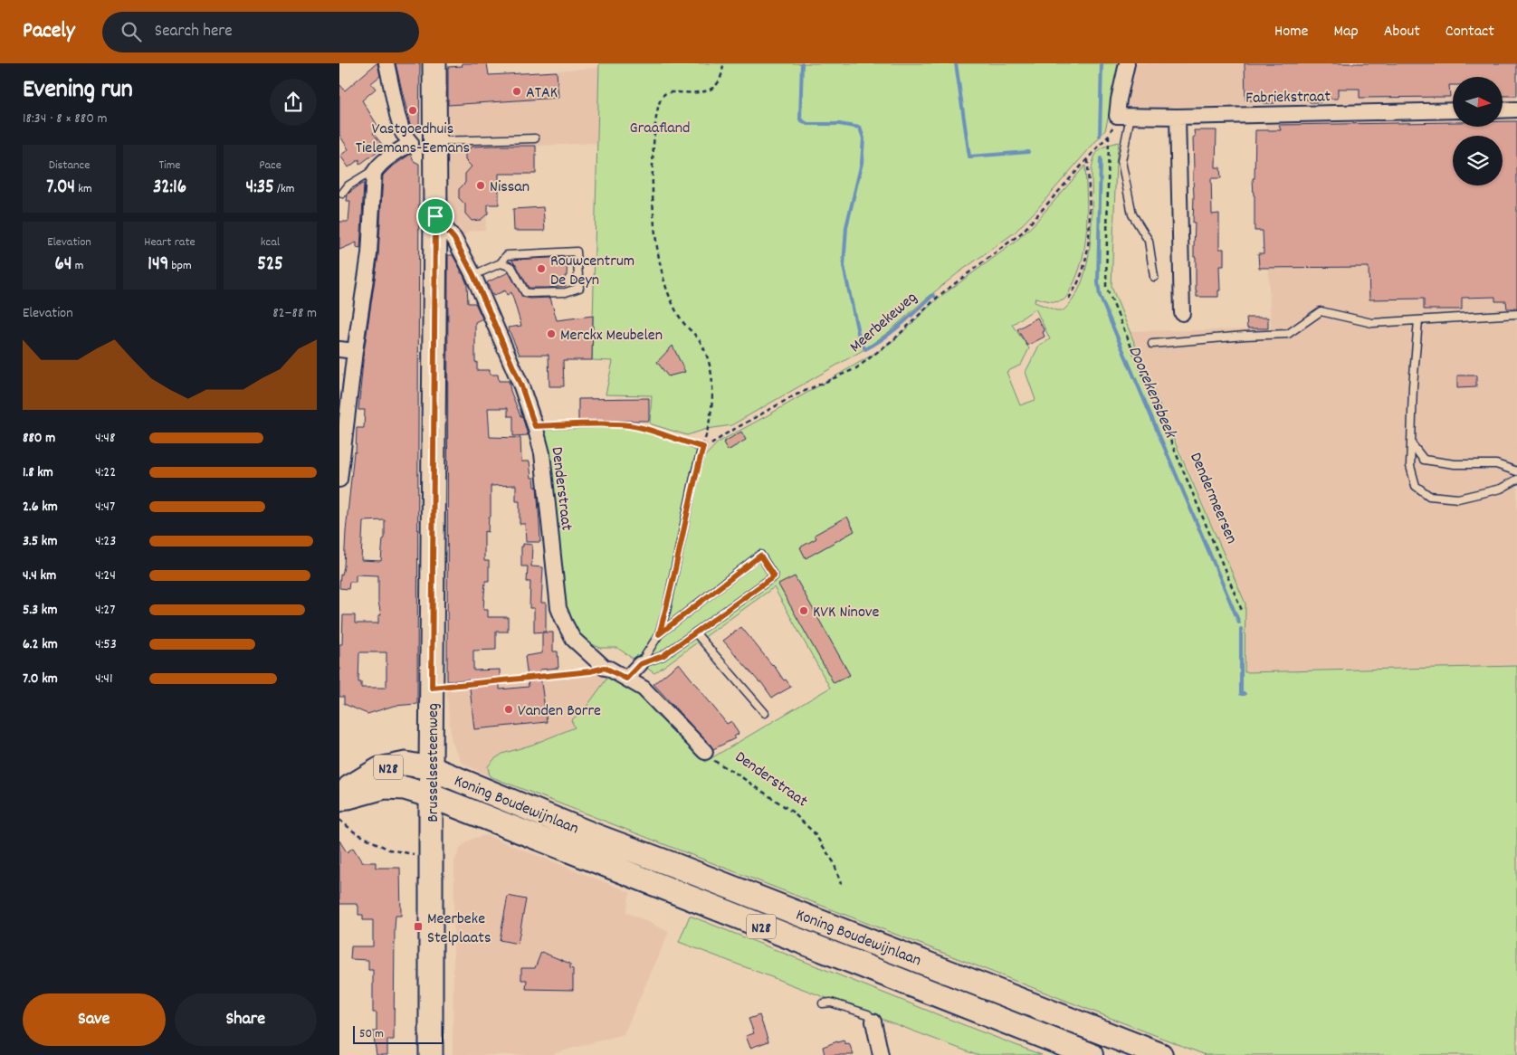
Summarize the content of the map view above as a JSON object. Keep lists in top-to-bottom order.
{
  "streets": {
    "highway": ["N28", "Koning Boudewijnlaan"],
    "main road": ["Brusselsesteenweg"],
    "street": ["Fabriekstraat", "Denderstraat"],
    "path": ["Meerbekeweg", "Dendermeersen"]
  },
  "crossings": [
    ["Fabriekstraat", "Meerbekeweg"],
    ["Meerbekeweg", "Dendermeersen"],
    ["Denderstraat", "Brusselsesteenweg"],
    ["Brusselsesteenweg", "N28"],
    ["Brusselsesteenweg", "Koning Boudewijnlaan"],
    ["N28", "Koning Boudewijnlaan"]
  ],
  "water": ["Doorekensbeek"],
  "parks": ["Graafland"],
  "places": {
    "other": [
      "ATAK",
      "Vastgoedhuis Tielemans-Eemans",
      "Nissan",
      "Rouwcentrum De Deyn",
      "Merckx Meubelen",
      "KVK Ninove",
      "Vanden Borre"
    ],
    "transit": ["Meerbeke Stelplaats"]
  },
  "scale_bar": "50 m",
  "north": "right",
  "page": {
    "header": "Pacely",
    "search": "Search here",
    "nav": [
      "Home",
      "Map",
      "About",
      "Contact"
    ],
    "heading": ["Evening run", "18:34 · 8 × 880 m"],
    "stats": [
      ["Distance", "7.04 km"],
      ["Time", "32:16"],
      ["Pace", "4:35 /km"],
      ["Elevation", "64 m"],
      ["Heart rate", "149 bpm"],
      ["kcal", "525"]
    ],
    "chart": ["Elevation", "82–88 m"],
    "list": [
      {
        "name": "880 m",
        "note": "4:48"
      },
      {
        "name": "1.8 km",
        "note": "4:22"
      },
      {
        "name": "2.6 km",
        "note": "4:47"
      },
      {
        "name": "3.5 km",
        "note": "4:23"
      },
      {
        "name": "4.4 km",
        "note": "4:24"
      },
      {
        "name": "5.3 km",
        "note": "4:27"
      },
      {
        "name": "6.2 km",
        "note": "4:53"
      },
      {
        "name": "7.0 km",
        "note": "4:41"
      }
    ],
    "buttons": ["Save", "Share"],
    "scale": "50 m"
  }
}
